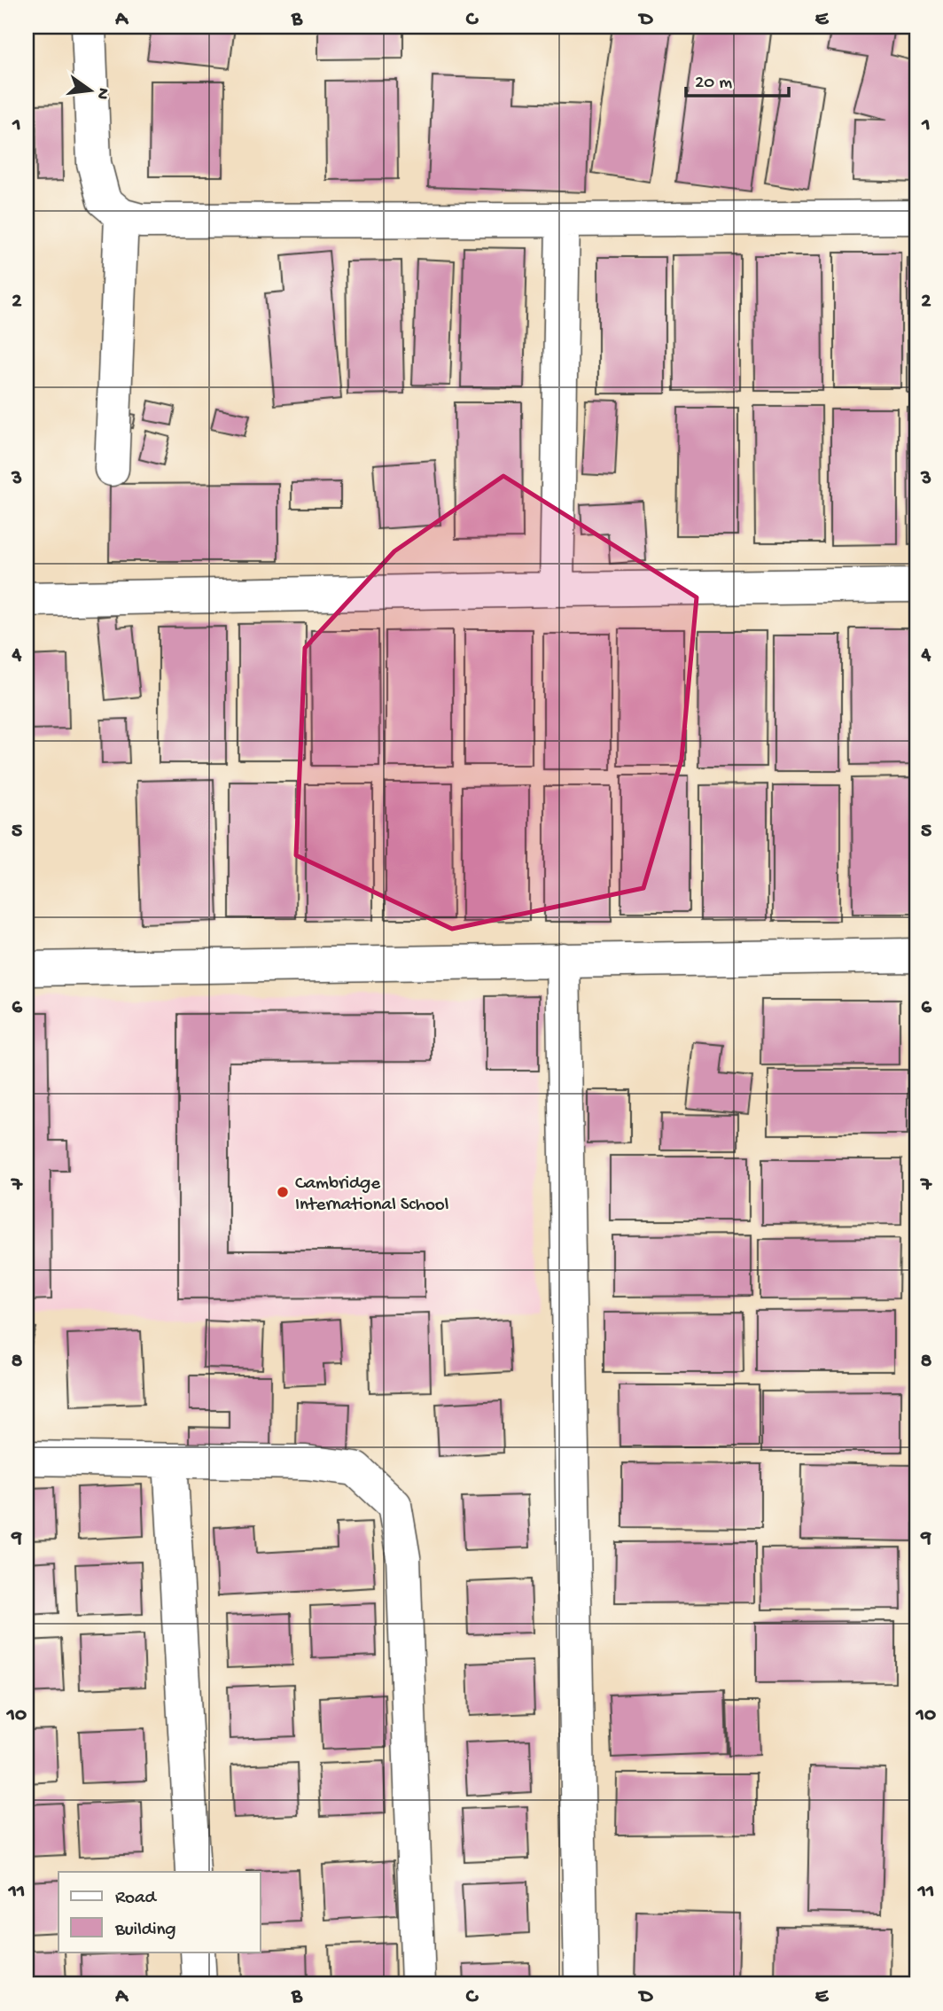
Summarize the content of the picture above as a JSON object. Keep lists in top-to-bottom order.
{
  "places": ["Cambridge International School"],
  "legend": ["Road", "Building"],
  "scale_bar": "20 m",
  "north": "right",
  "grid": {
    "columns": [
      "A",
      "B",
      "C",
      "D",
      "E"
    ],
    "rows": [
      "1",
      "2",
      "3",
      "4",
      "5",
      "6",
      "7",
      "8",
      "9",
      "10",
      "11"
    ]
  }
}
